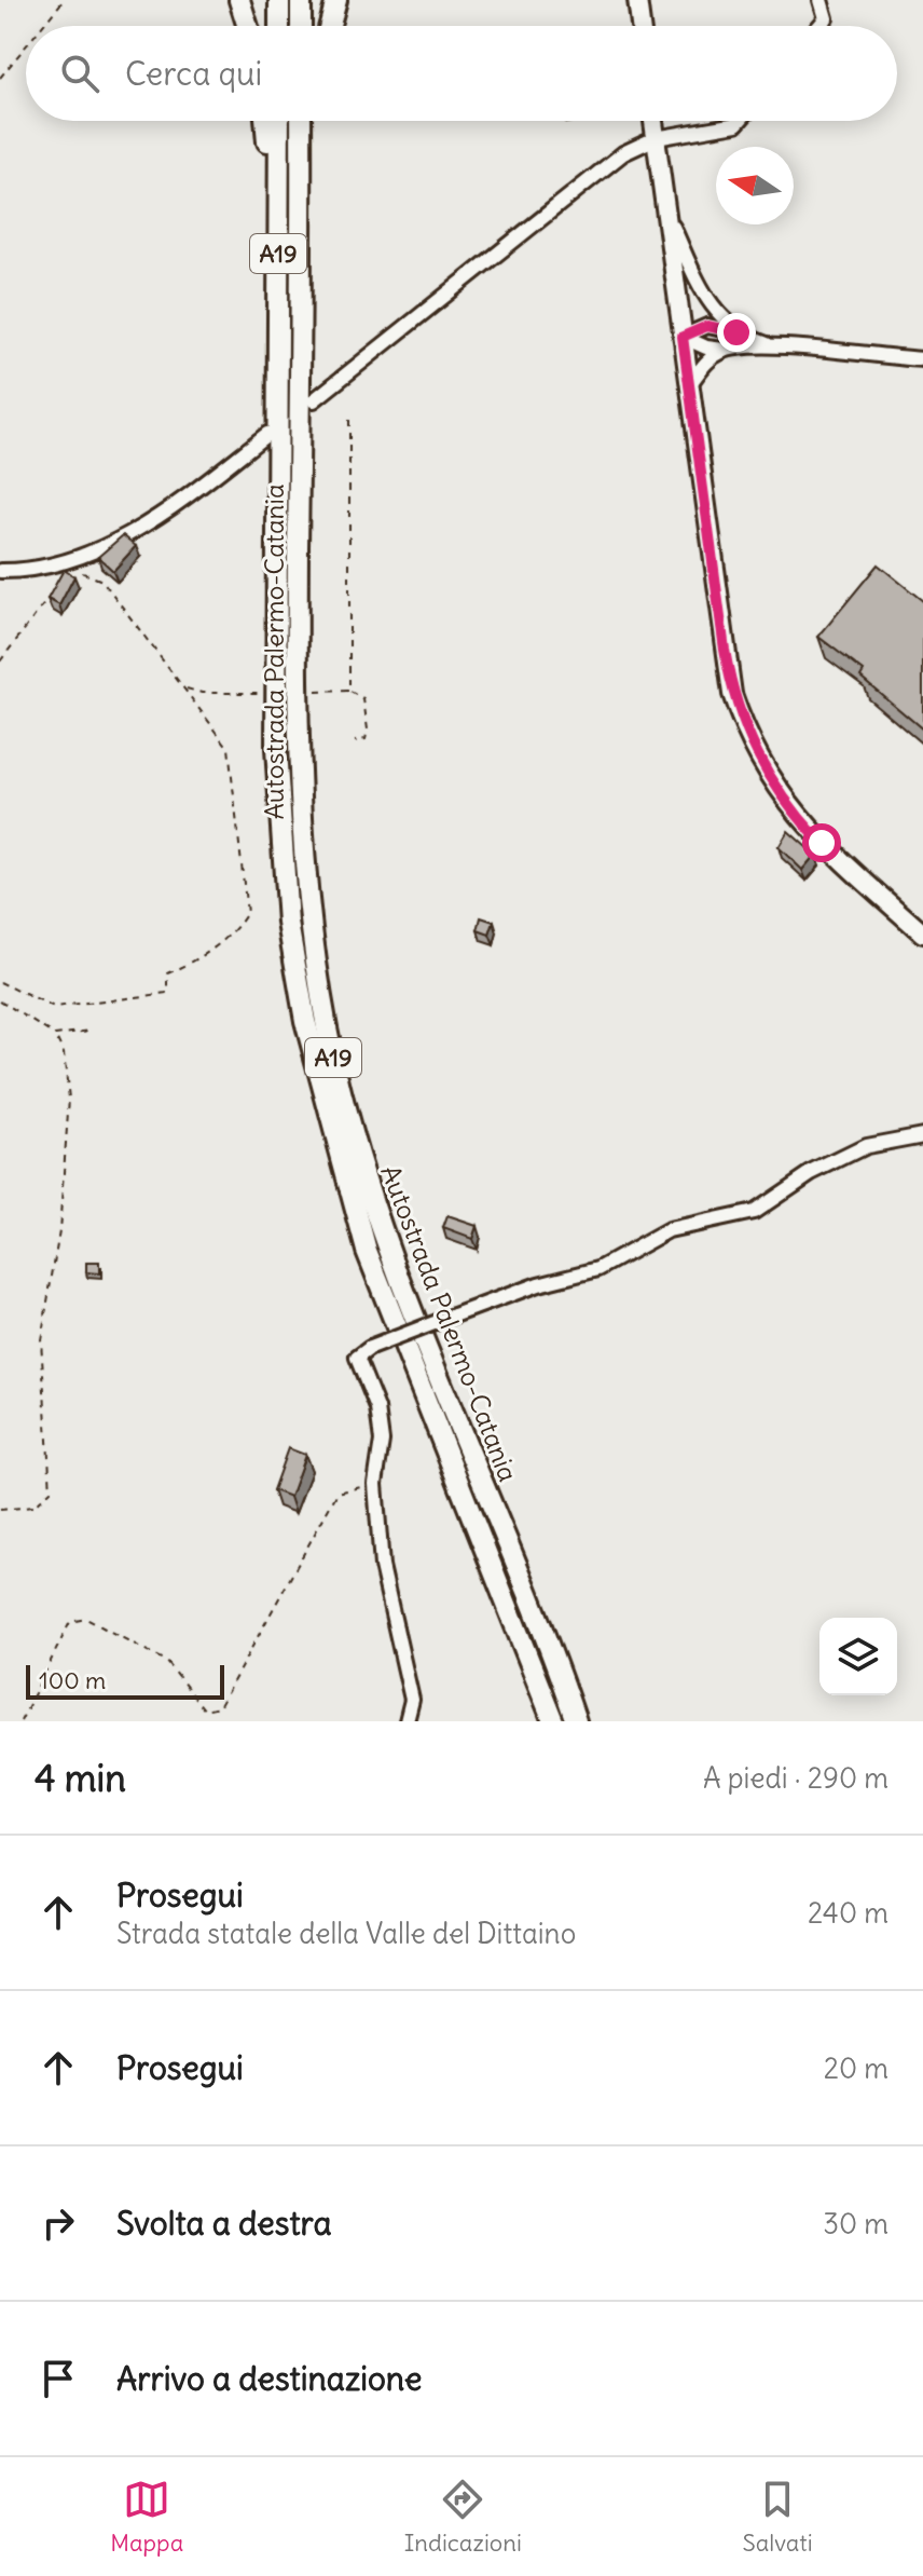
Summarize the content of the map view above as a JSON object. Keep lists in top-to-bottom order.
{
  "streets": {
    "highway": ["A19", "Autostrada Palermo-Catania"]
  },
  "scale_bar": "100 m",
  "north": "left",
  "page": {
    "search": "Cerca qui",
    "scale": "100 m",
    "heading": ["4 min", "A piedi · 290 m"],
    "list": [
      ["Prosegui", "Strada statale della Valle del Dittaino", "240 m"],
      ["Prosegui", "20 m"],
      ["Svolta a destra", "30 m"],
      "Arrivo a destinazione"
    ],
    "nav": ["Mappa", "Indicazioni", "Salvati"]
  }
}
